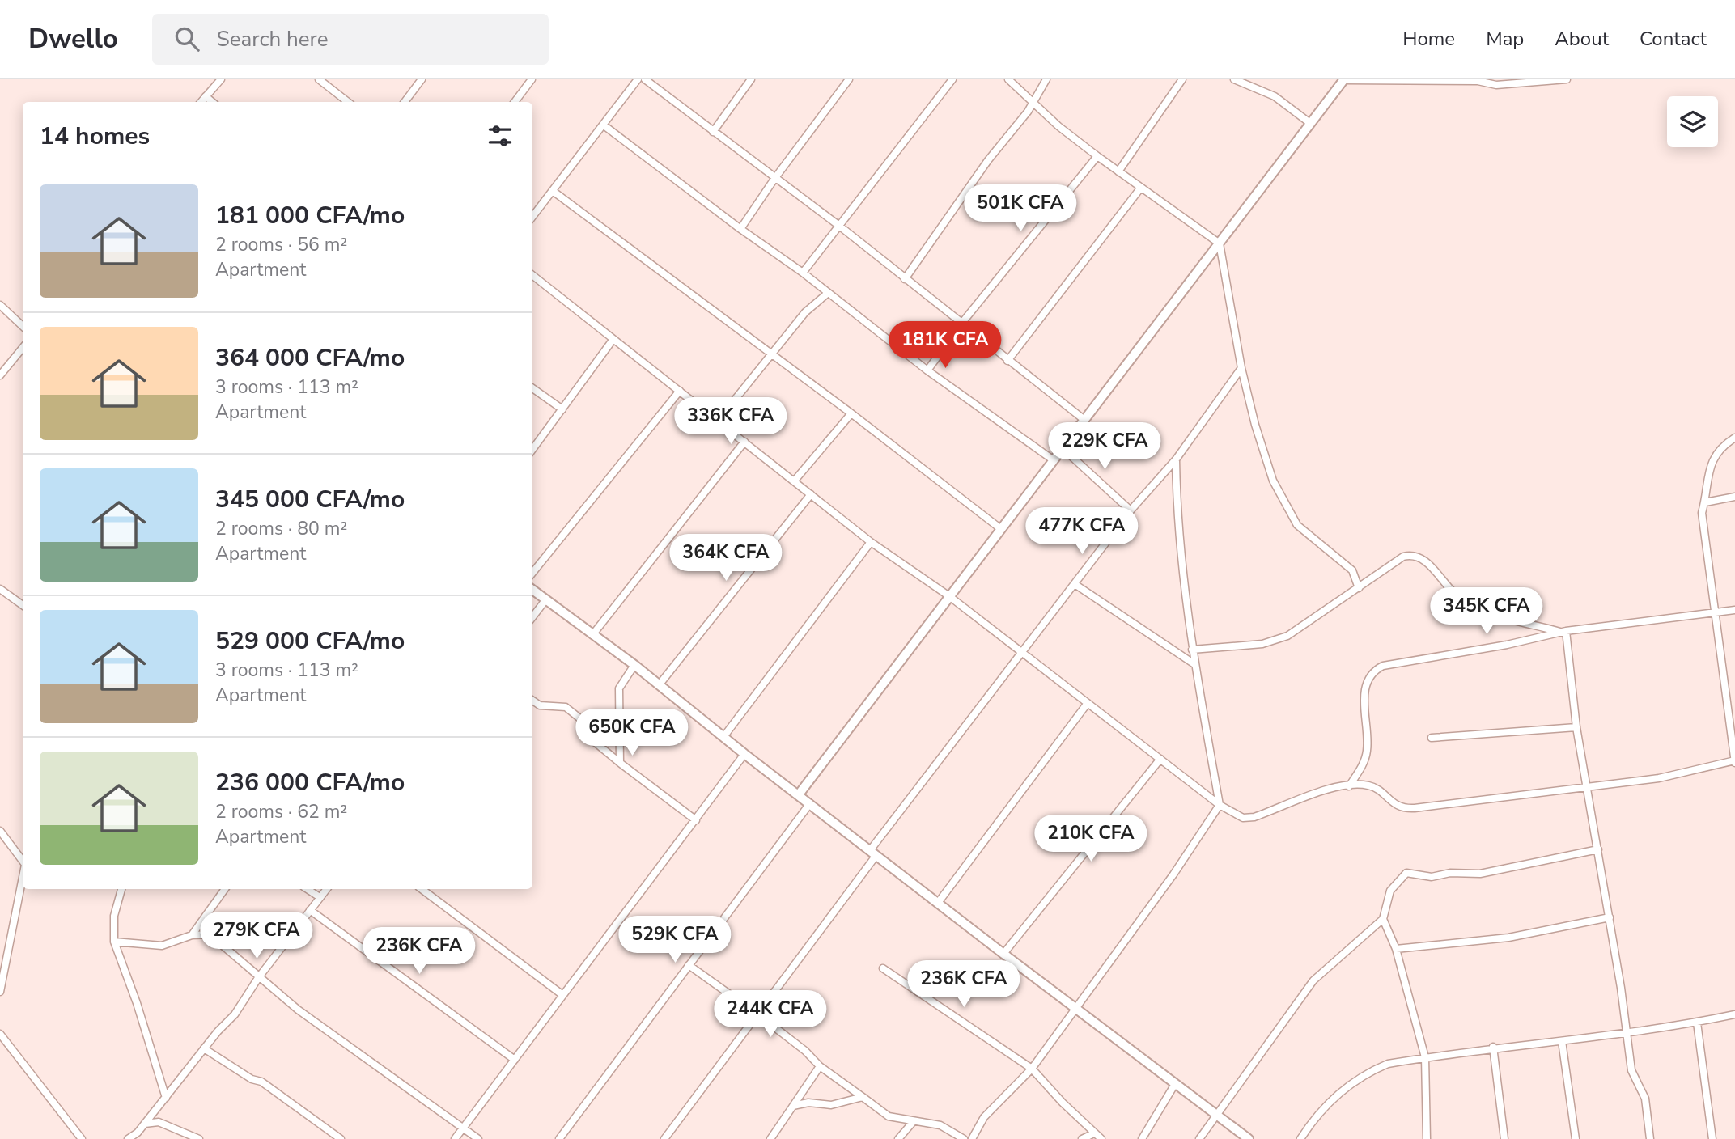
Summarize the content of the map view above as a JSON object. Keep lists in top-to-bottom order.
{
  "page": {
    "header": "Dwello",
    "search": "Search here",
    "nav": [
      "Home",
      "Map",
      "About",
      "Contact"
    ],
    "heading": "14 homes",
    "list": [
      {
        "name": "181 000 CFA/mo",
        "note": "2 rooms · 56 m² · Apartment"
      },
      {
        "name": "364 000 CFA/mo",
        "note": "3 rooms · 113 m² · Apartment"
      },
      {
        "name": "345 000 CFA/mo",
        "note": "2 rooms · 80 m² · Apartment"
      },
      {
        "name": "529 000 CFA/mo",
        "note": "3 rooms · 113 m² · Apartment"
      },
      {
        "name": "236 000 CFA/mo",
        "note": "2 rooms · 62 m² · Apartment"
      }
    ],
    "price": [
      "501K CFA",
      "181K CFA",
      "336K CFA",
      "229K CFA",
      "477K CFA",
      "364K CFA",
      "345K CFA",
      "650K CFA",
      "210K CFA",
      "279K CFA",
      "529K CFA",
      "236K CFA",
      "236K CFA",
      "244K CFA"
    ]
  }
}
